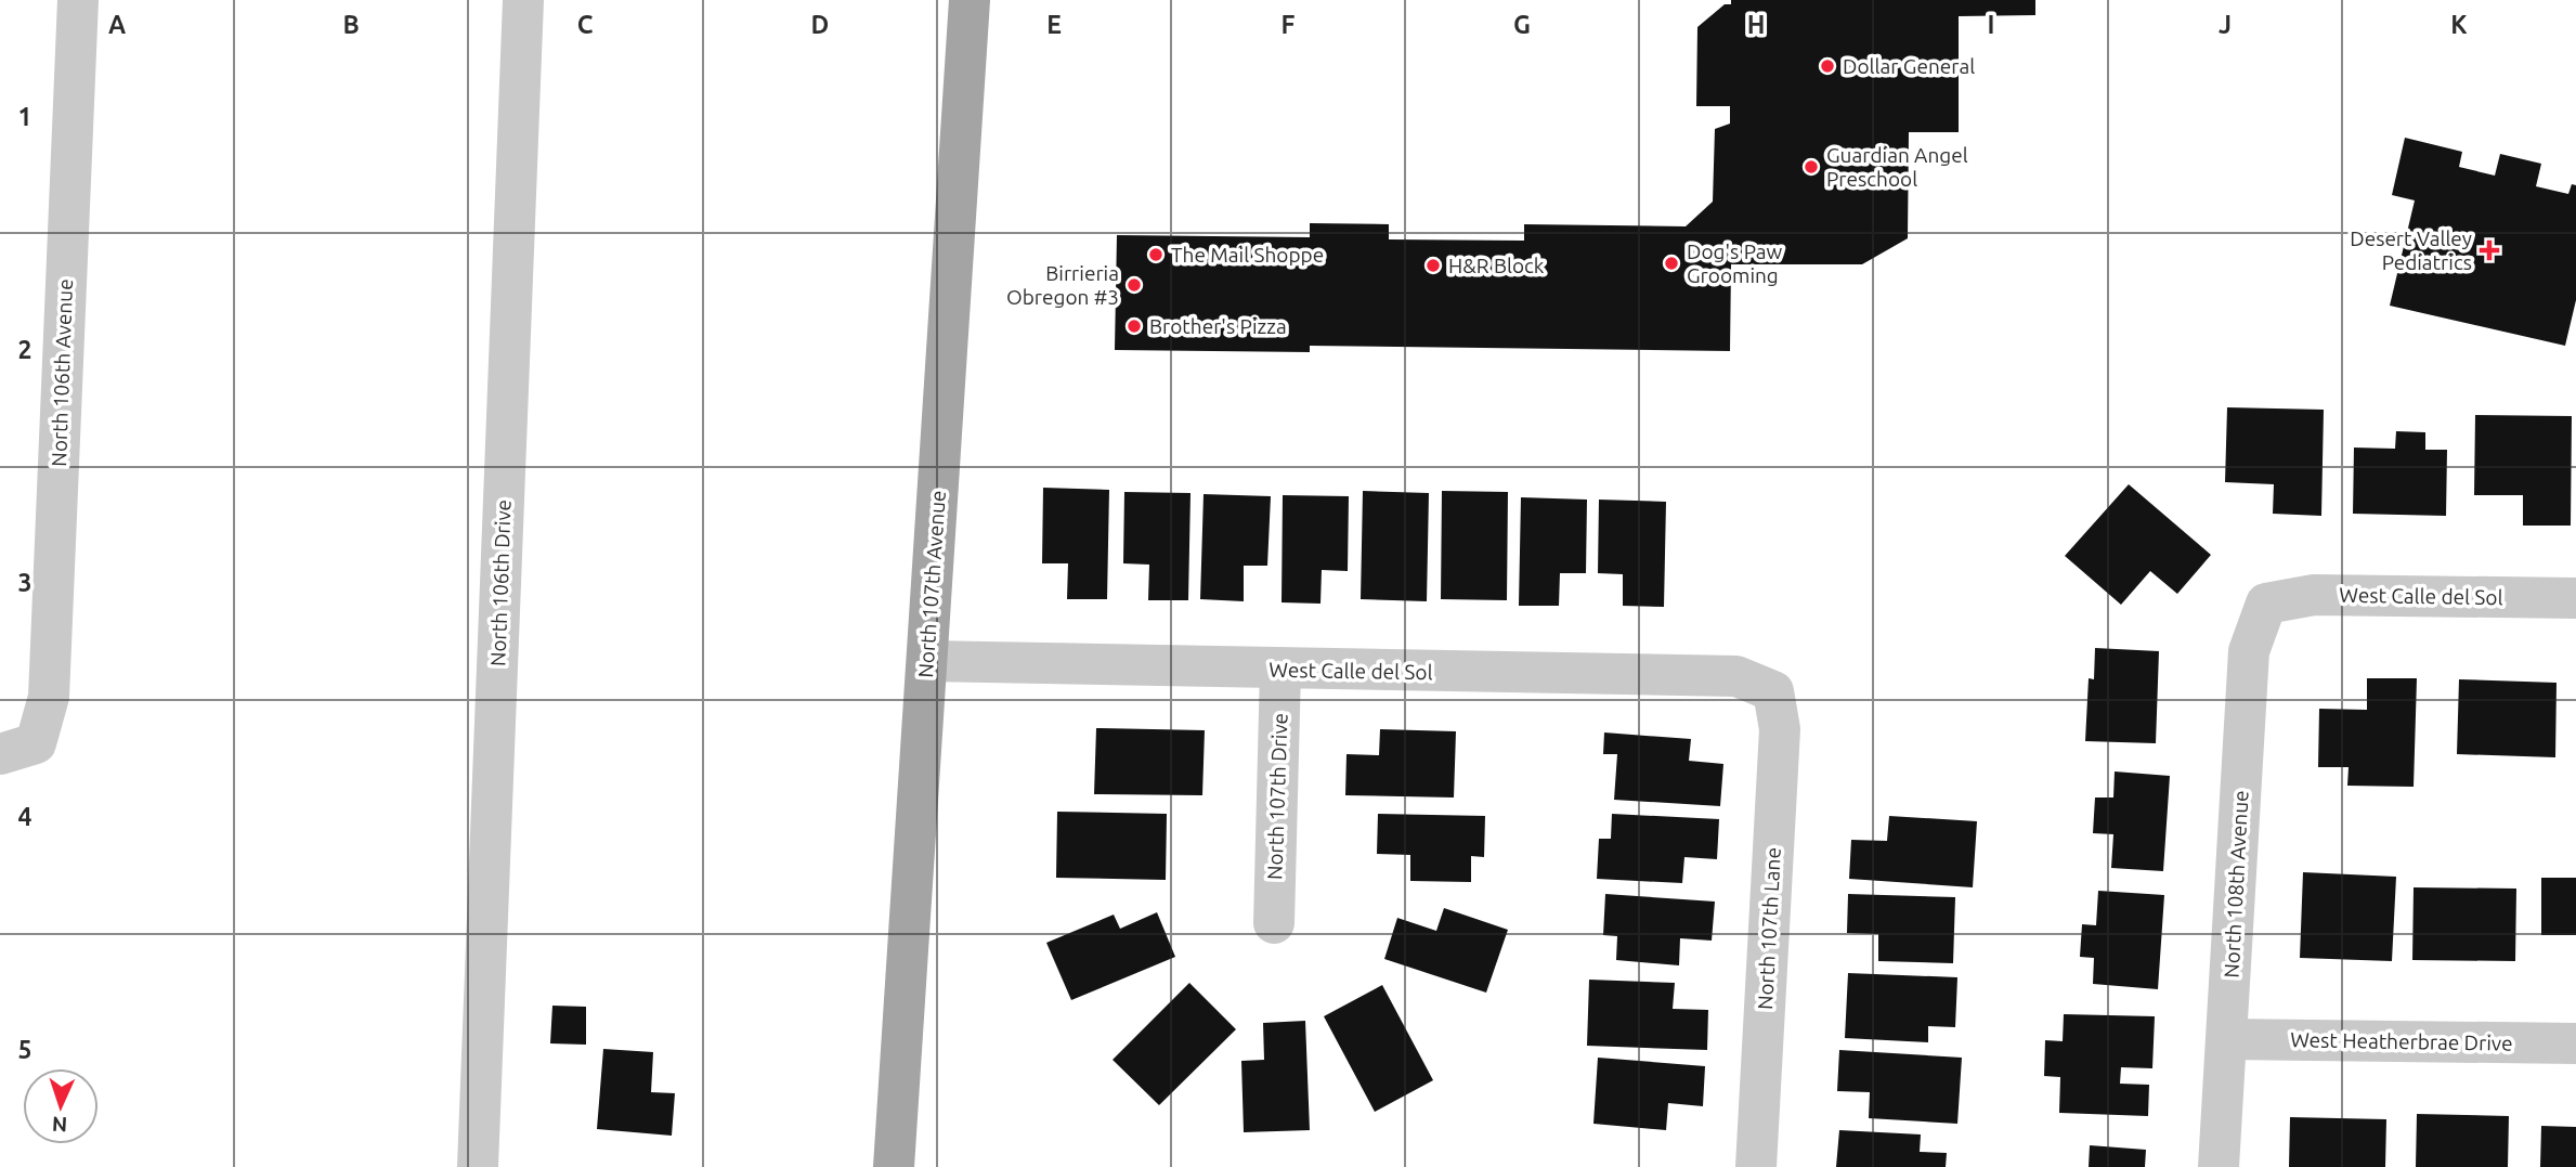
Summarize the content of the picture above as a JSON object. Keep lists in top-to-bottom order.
{
  "streets": {
    "main road": ["North 107th Avenue"],
    "street": [
      "North 106th Avenue",
      "North 106th Drive",
      "West Calle del Sol",
      "North 107th Drive",
      "North 108th Avenue",
      "North 107th Lane",
      "West Heatherbrae Drive"
    ]
  },
  "crossings": [
    ["North 107th Avenue", "West Calle del Sol"],
    ["West Calle del Sol", "North 107th Drive"],
    ["West Calle del Sol", "North 108th Avenue"],
    ["West Calle del Sol", "North 107th Lane"],
    ["North 108th Avenue", "West Heatherbrae Drive"]
  ],
  "places": {
    "other": [
      "Dollar General",
      "Guardian Angel Preschool",
      "The Mail Shoppe",
      "Dog's Paw Grooming",
      "H&R Block",
      "Birrieria Obregon #3",
      "Brother's Pizza"
    ],
    "health": ["Desert Valley Pediatrics"]
  },
  "north": "bottom",
  "grid": {
    "columns": [
      "A",
      "B",
      "C",
      "D",
      "E",
      "F",
      "G",
      "H",
      "I",
      "J",
      "K"
    ],
    "rows": [
      "1",
      "2",
      "3",
      "4",
      "5"
    ]
  }
}
